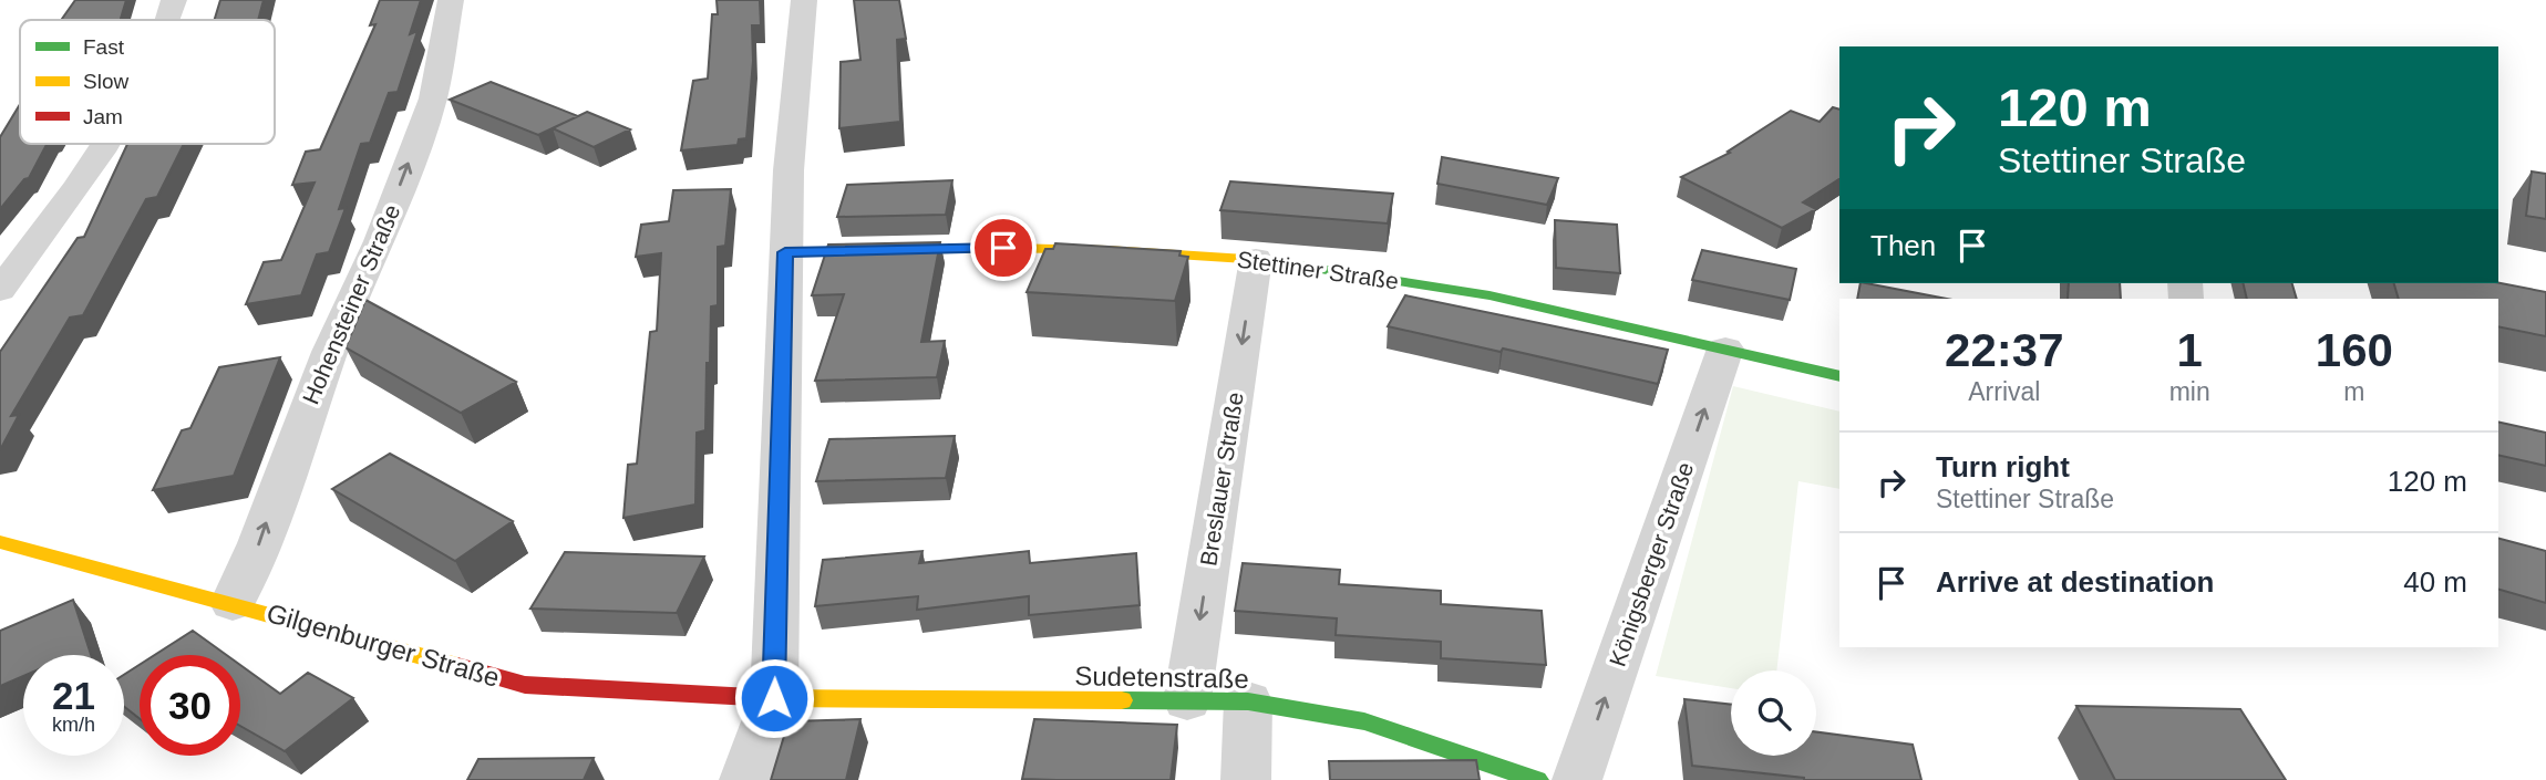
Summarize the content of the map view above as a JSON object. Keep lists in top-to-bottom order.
{
  "streets": {
    "street": [
      "Stettiner Straße",
      "Hohensteiner Straße",
      "Breslauer Straße",
      "Königsberger Straße",
      "Gilgenburger Straße",
      "Sudetenstraße"
    ]
  },
  "crossings": [
    ["Stettiner Straße", "Breslauer Straße"],
    ["Stettiner Straße", "Königsberger Straße"],
    ["Hohensteiner Straße", "Gilgenburger Straße"],
    ["Breslauer Straße", "Sudetenstraße"],
    ["Gilgenburger Straße", "Sudetenstraße"]
  ],
  "one_way": ["Breslauer Straße", "Königsberger Straße"],
  "legend": ["Fast", "Slow", "Jam"],
  "page": {
    "turn": ["120 m", "Stettiner Straße"],
    "then": "Then",
    "eta": [
      "22:37",
      "Arrival",
      "1",
      "min",
      "160",
      "m"
    ],
    "list": [
      {
        "name": "Turn right",
        "note": "Stettiner Straße",
        "value": "120 m"
      },
      {
        "name": "Arrive at destination",
        "value": "40 m"
      }
    ],
    "speed": "21 km/h",
    "limit": "30"
  }
}
